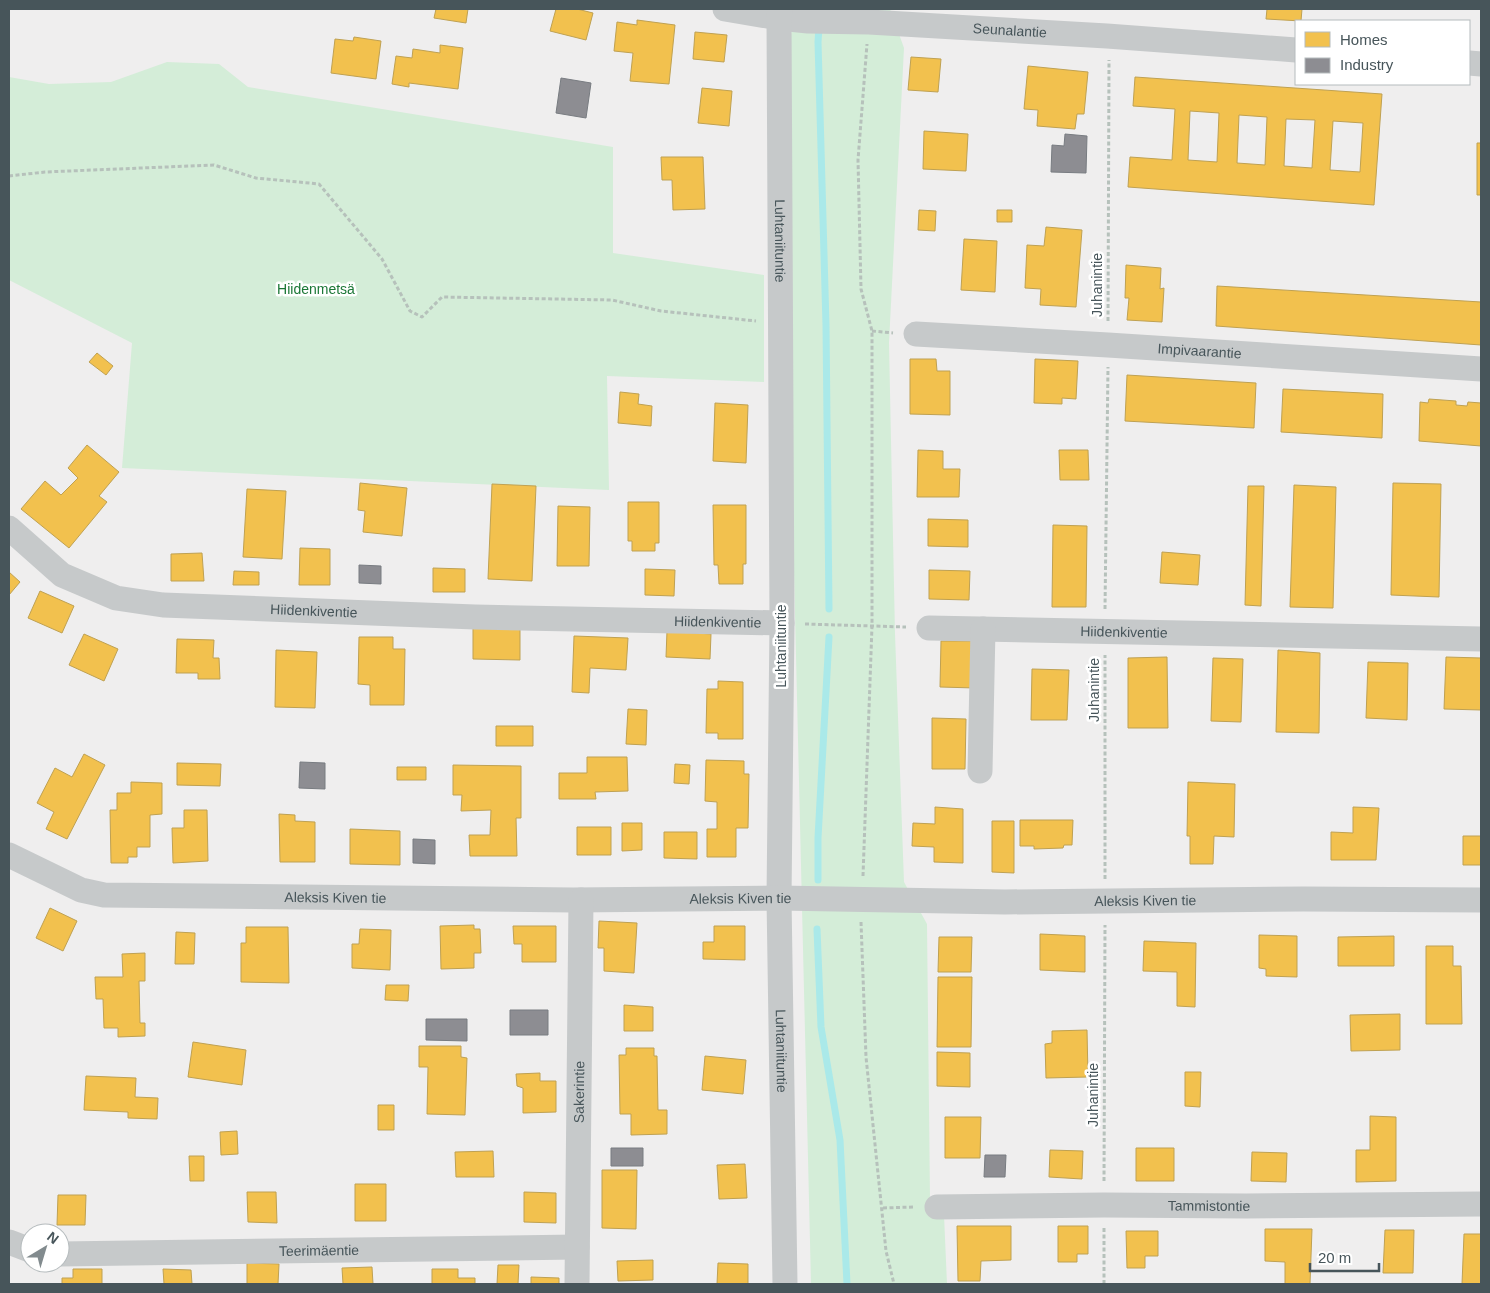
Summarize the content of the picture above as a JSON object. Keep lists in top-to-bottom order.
{
  "streets": {
    "street": [
      "Seunalantie",
      "Luhtaniituntie",
      "Impivaarantie",
      "Hiidenkiventie",
      "Aleksis Kiven tie",
      "Sakerintie",
      "Tammistontie",
      "Teerimäentie"
    ],
    "path": ["Juhanintie"]
  },
  "crossings": [
    ["Seunalantie", "Luhtaniituntie"],
    ["Seunalantie", "Juhanintie"],
    ["Luhtaniituntie", "Hiidenkiventie"],
    ["Luhtaniituntie", "Aleksis Kiven tie"],
    ["Juhanintie", "Impivaarantie"],
    ["Juhanintie", "Hiidenkiventie"],
    ["Juhanintie", "Aleksis Kiven tie"],
    ["Juhanintie", "Tammistontie"],
    ["Aleksis Kiven tie", "Sakerintie"],
    ["Sakerintie", "Teerimäentie"]
  ],
  "parks": ["Hiidenmetsä"],
  "legend": ["Homes", "Industry"],
  "scale_bar": "20 m",
  "north": "top right"
}
